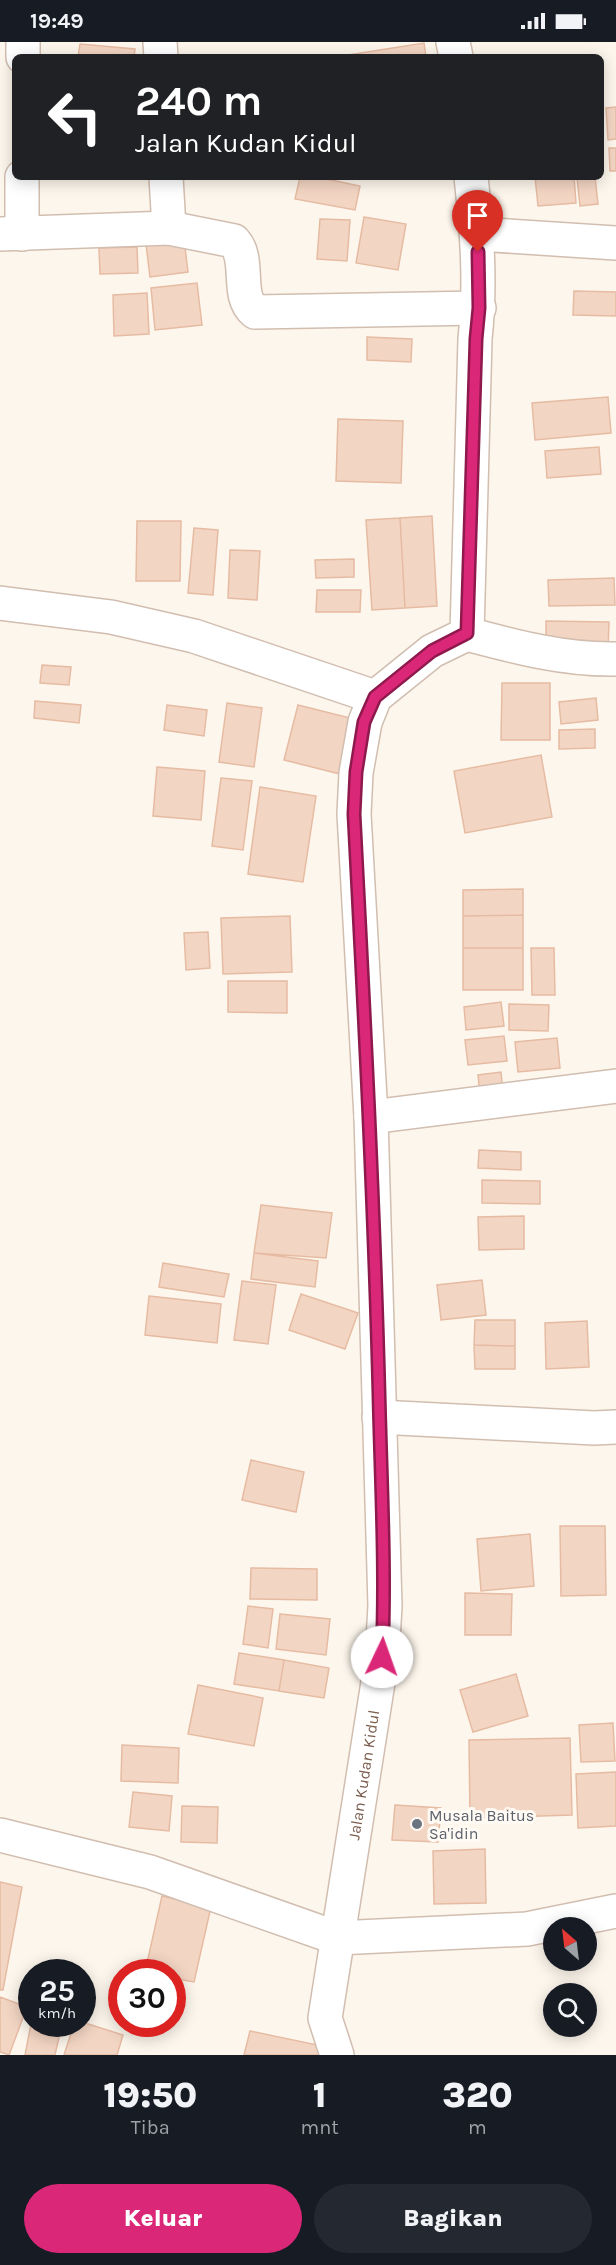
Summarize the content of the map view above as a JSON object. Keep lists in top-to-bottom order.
{
  "streets": {
    "street": ["Jalan Kudan Kidul"]
  },
  "places": ["Musala Baitus Sa'idin"],
  "north": "top left",
  "page": {
    "status": "19:49",
    "turn": ["240 m", "Jalan Kudan Kidul"],
    "speed": "25 km/h",
    "limit": "30",
    "eta": [
      "19:50",
      "Tiba",
      "1",
      "mnt",
      "320",
      "m"
    ],
    "buttons": ["Keluar", "Bagikan"]
  }
}
